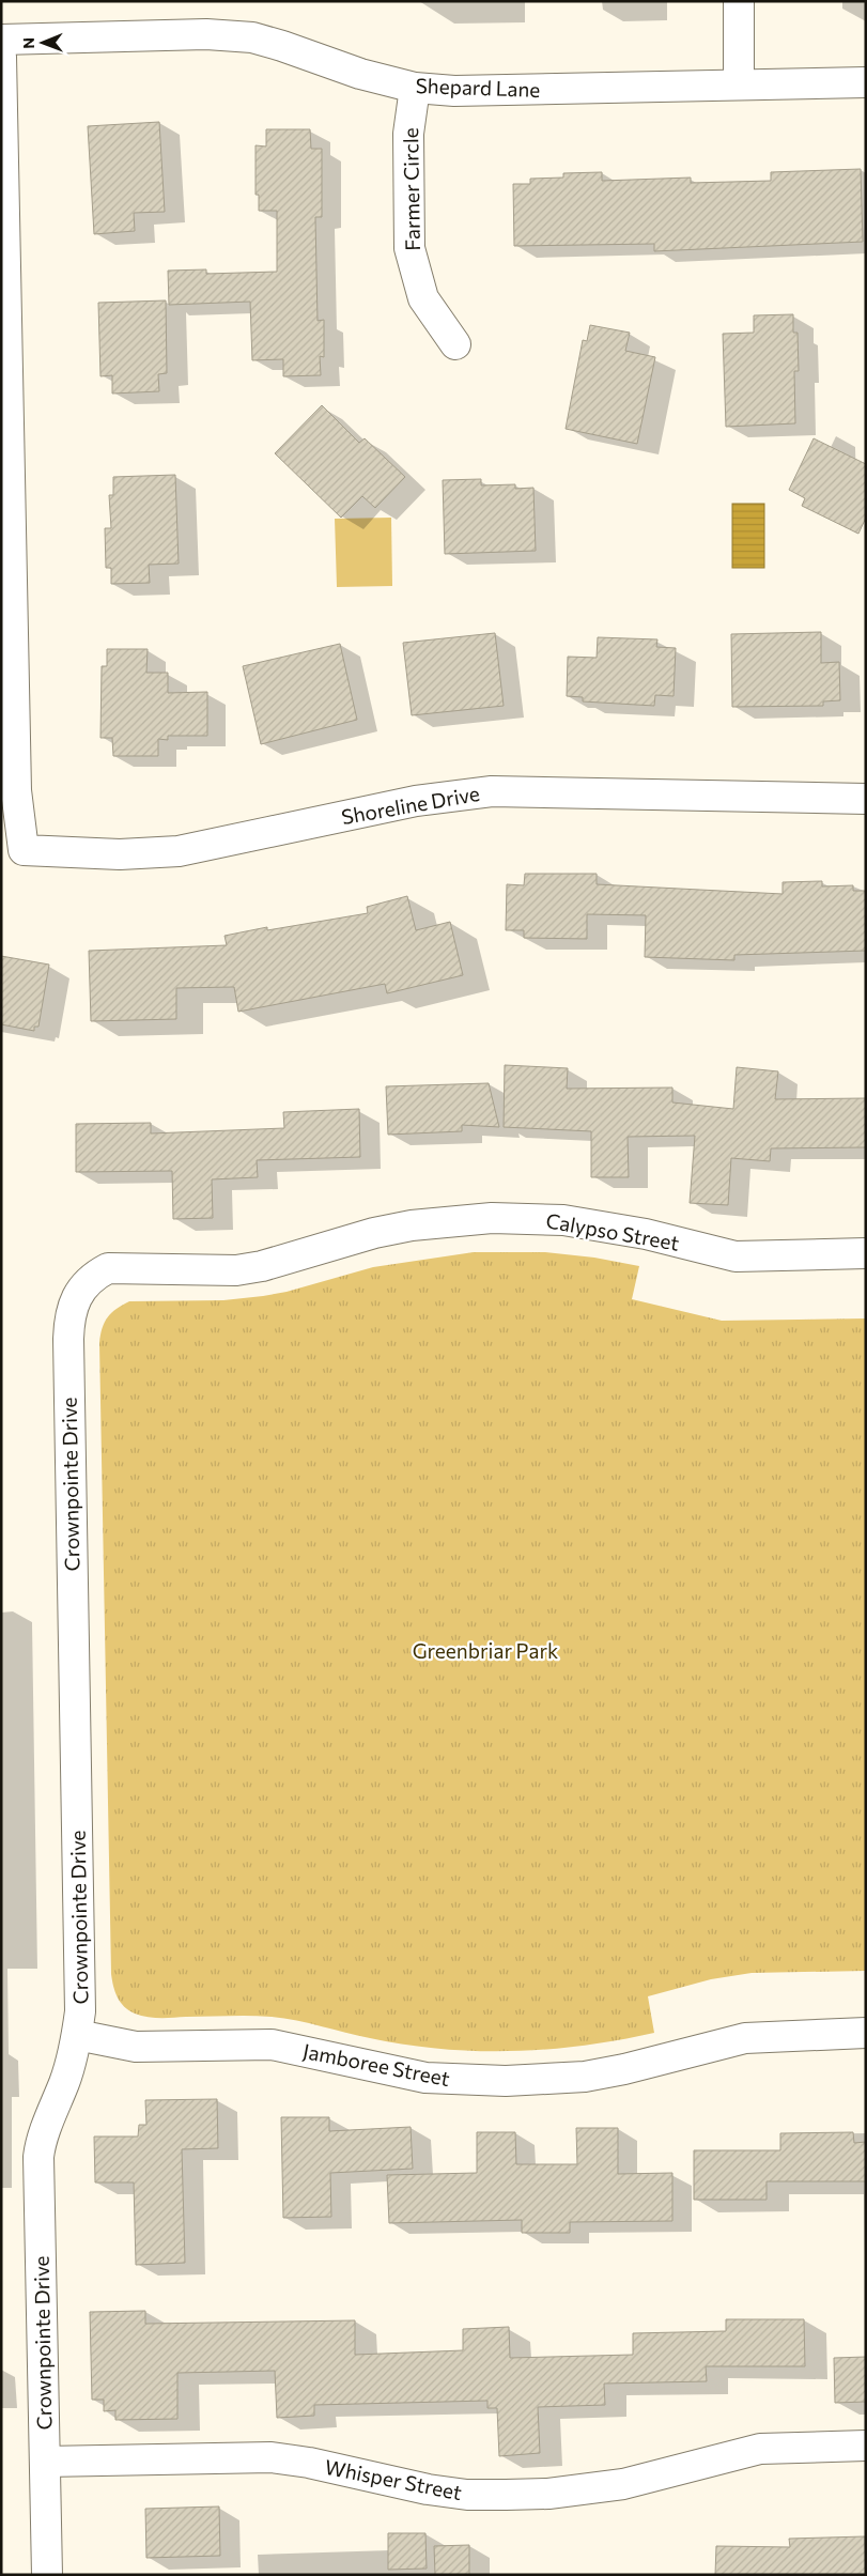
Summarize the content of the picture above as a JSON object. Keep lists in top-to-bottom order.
{
  "streets": {
    "street": [
      "Shepard Lane",
      "Farmer Circle",
      "Shoreline Drive",
      "Calypso Street",
      "Crownpointe Drive",
      "Jamboree Street",
      "Whisper Street"
    ]
  },
  "crossings": [
    ["Shepard Lane", "Farmer Circle"],
    ["Calypso Street", "Crownpointe Drive"],
    ["Crownpointe Drive", "Jamboree Street"],
    ["Crownpointe Drive", "Whisper Street"]
  ],
  "parks": ["Greenbriar Park"],
  "north": "left"
}
